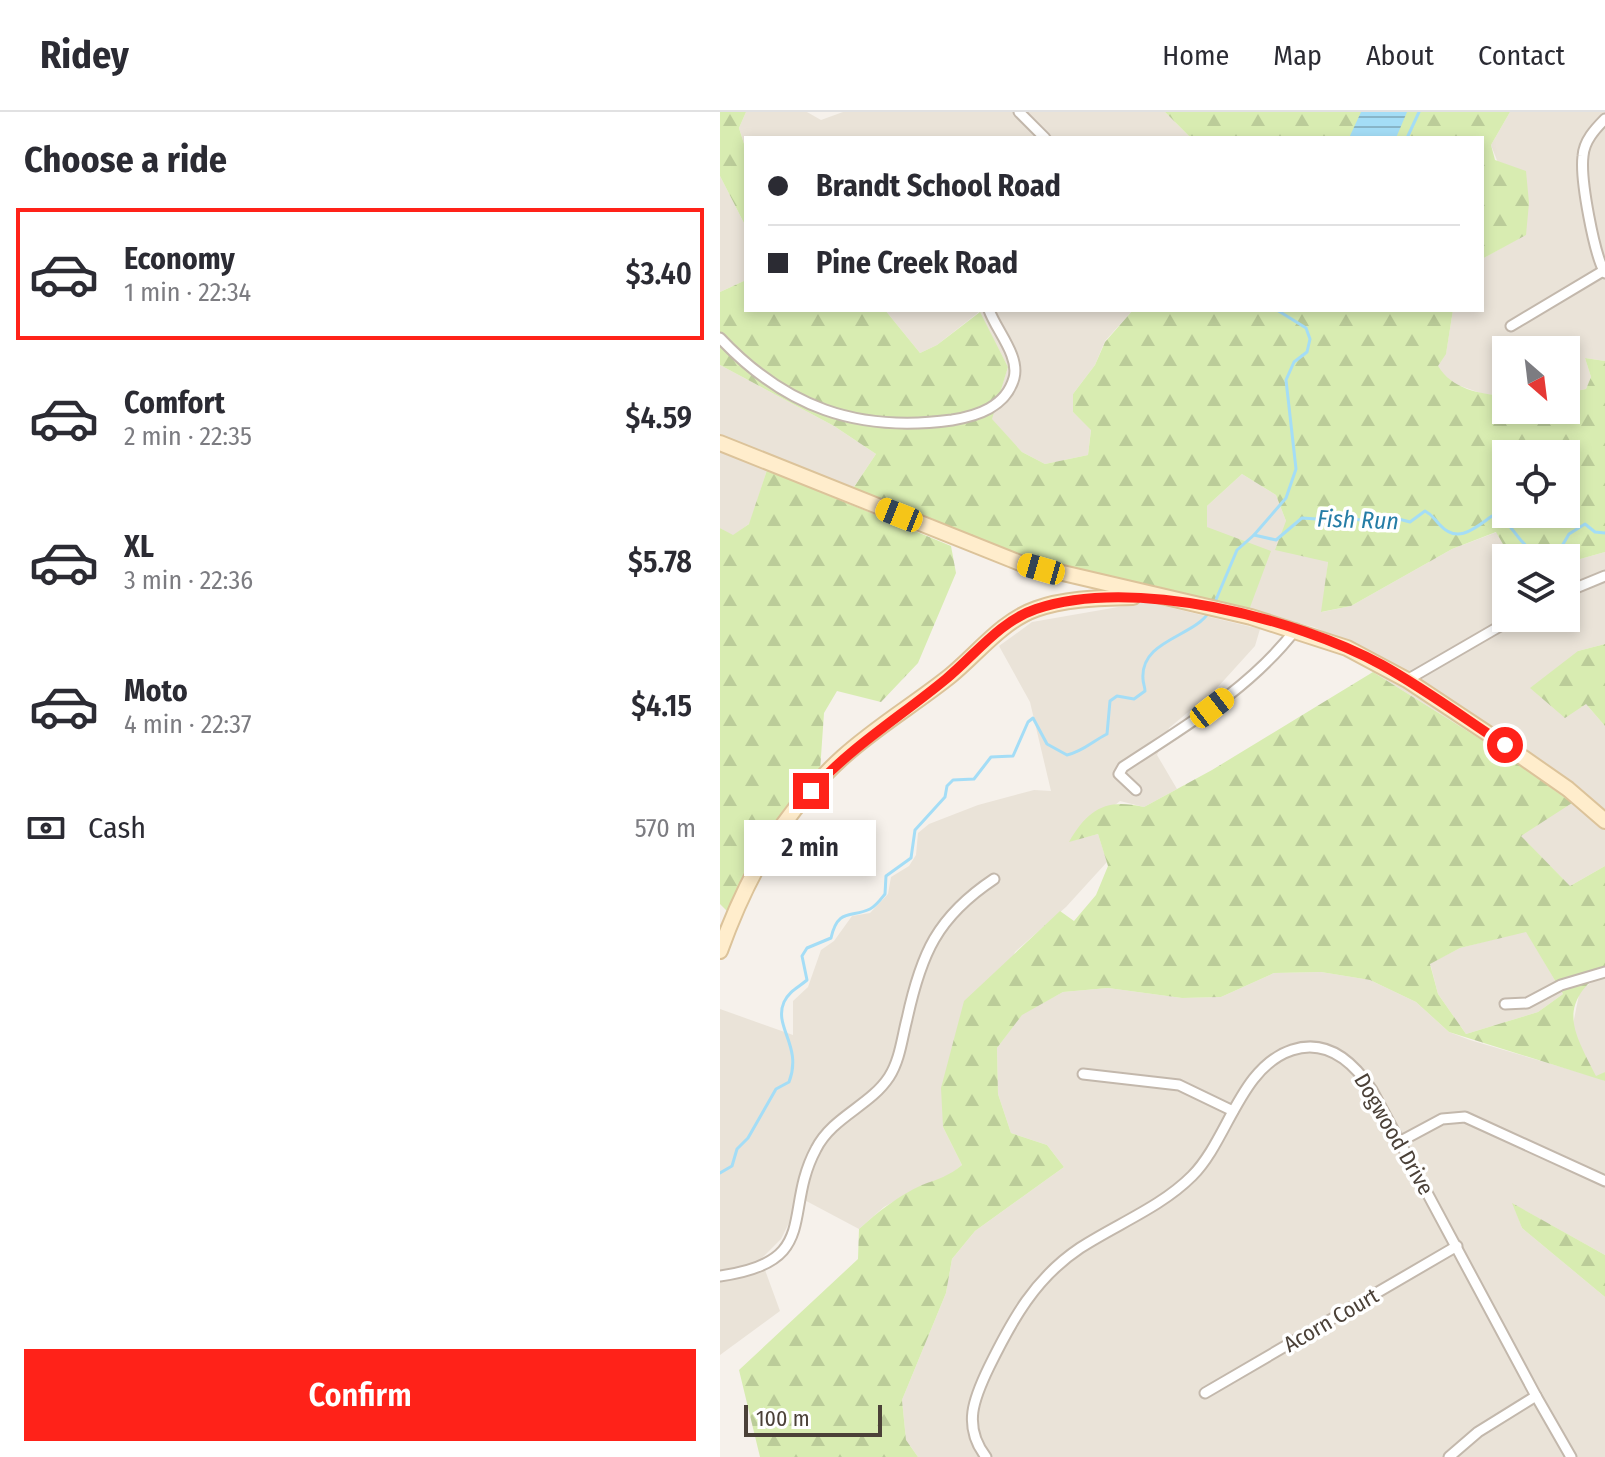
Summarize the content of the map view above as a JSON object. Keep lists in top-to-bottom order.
{
  "streets": {
    "street": ["Dogwood Drive", "Acorn Court"]
  },
  "crossings": [
    ["Dogwood Drive", "Acorn Court"]
  ],
  "water": ["Fish Run"],
  "scale_bar": "100 m",
  "north": "bottom right",
  "page": {
    "header": "Ridey",
    "nav": [
      "Home",
      "Map",
      "About",
      "Contact"
    ],
    "heading": "Choose a ride",
    "banner": ["Brandt School Road", "Pine Creek Road"],
    "list": [
      {
        "name": "Economy",
        "note": "1 min · 22:34",
        "value": "$3.40"
      },
      {
        "name": "Comfort",
        "note": "2 min · 22:35",
        "value": "$4.59"
      },
      {
        "name": "XL",
        "note": "3 min · 22:36",
        "value": "$5.78"
      },
      {
        "name": "Moto",
        "note": "4 min · 22:37",
        "value": "$4.15"
      }
    ],
    "pay": ["Cash", "570 m"],
    "bubble": "2 min",
    "buttons": "Confirm",
    "scale": "100 m"
  }
}
